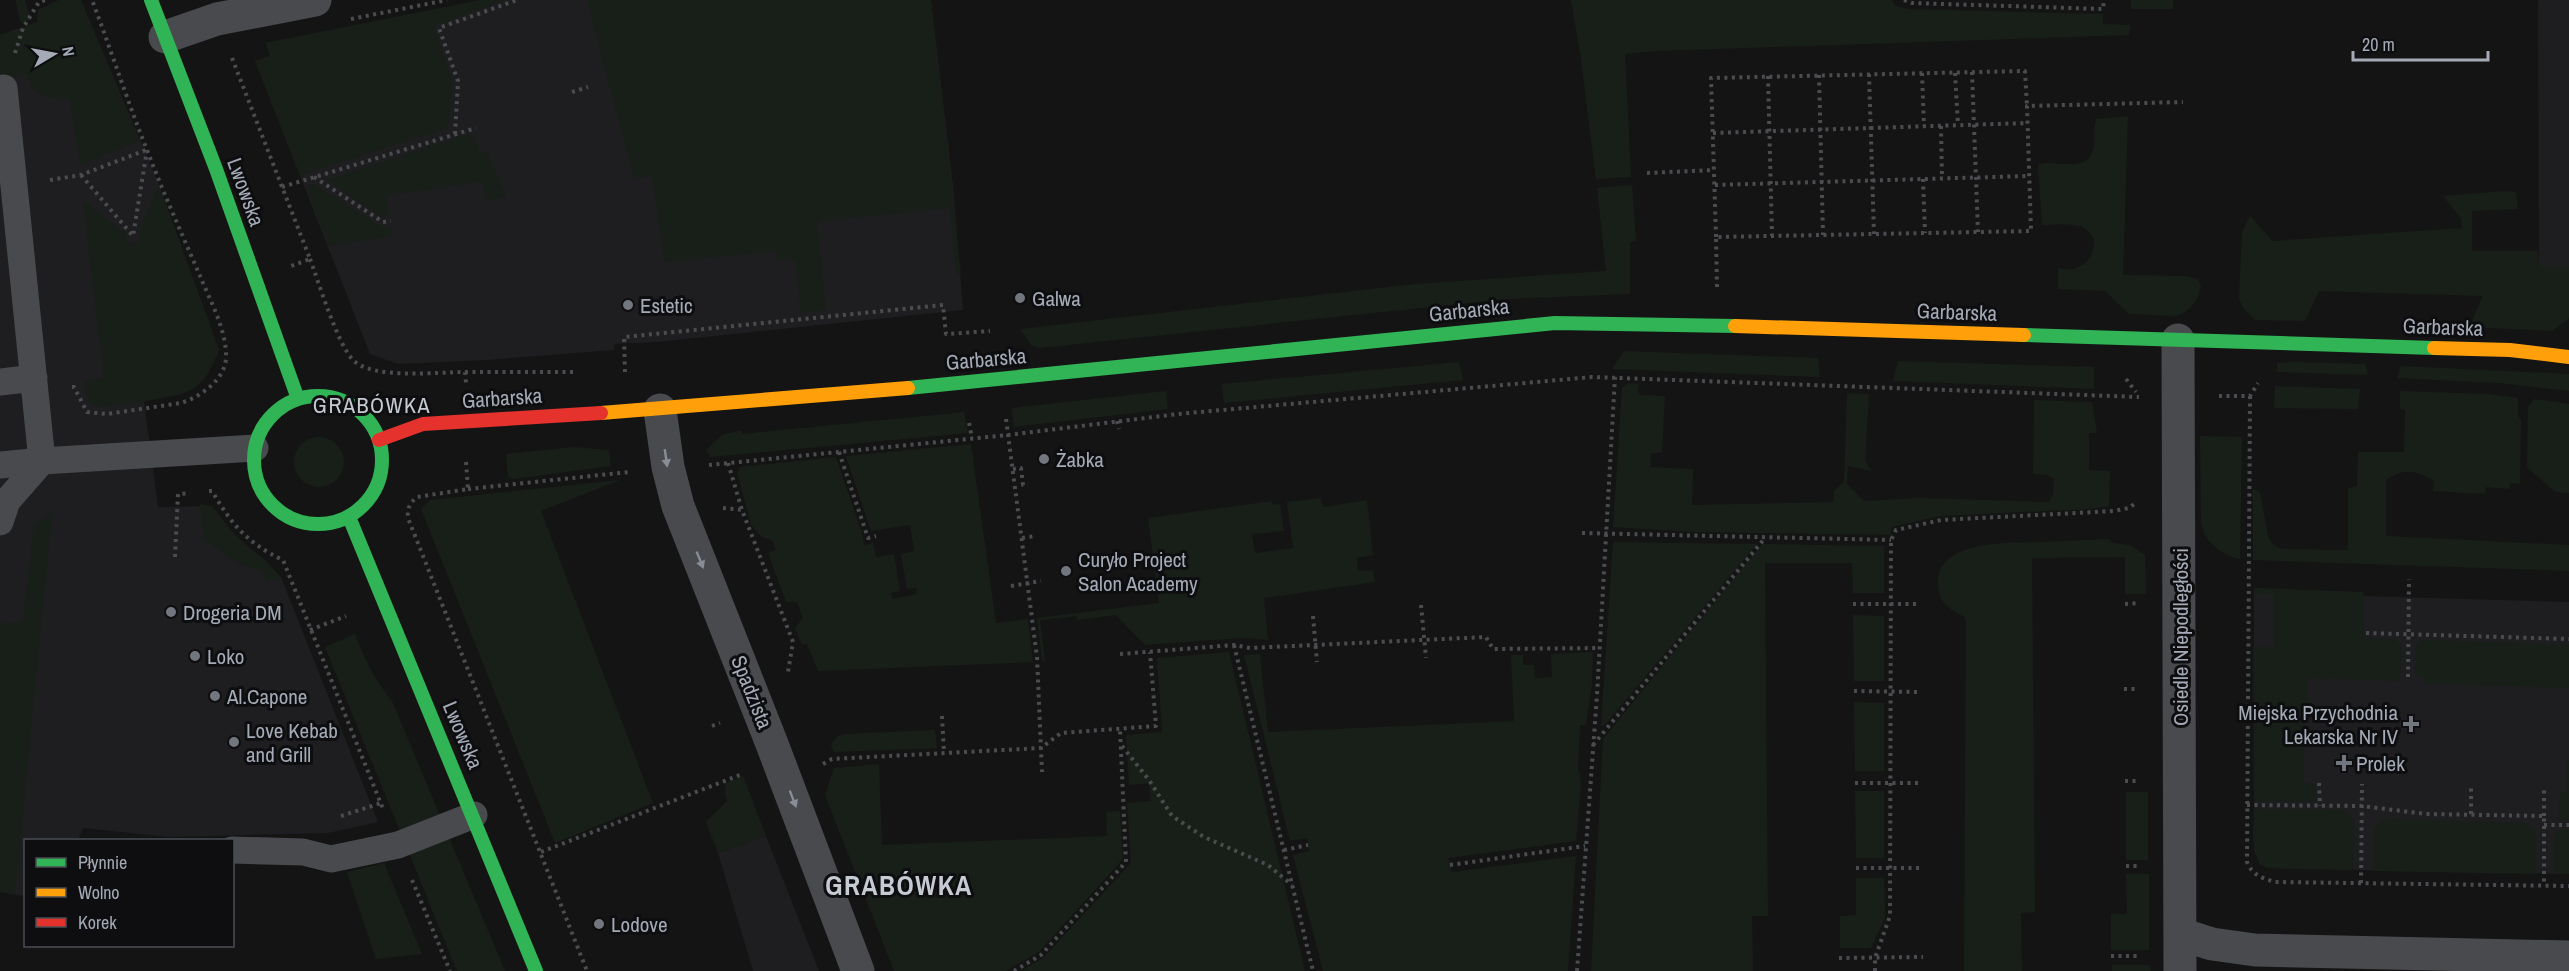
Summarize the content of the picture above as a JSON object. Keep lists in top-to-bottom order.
{
  "streets": {
    "street": [
      "Lwowska",
      "Garbarska",
      "Osiedle Niepodległości",
      "Spadzista"
    ]
  },
  "crossings": [
    ["Lwowska", "Garbarska"],
    ["Garbarska", "Osiedle Niepodległości"],
    ["Garbarska", "Spadzista"]
  ],
  "one_way": ["Spadzista"],
  "districts": ["GRABÓWKA", "GRABÓWKA"],
  "places": {
    "other": [
      "Galwa",
      "Estetic",
      "Żabka",
      "Curyło Project Salon Academy",
      "Drogeria DM",
      "Loko",
      "Al.Capone",
      "Love Kebab and Grill",
      "Lodove"
    ],
    "health": ["Miejska Przychodnia Lekarska Nr IV", "Prolek"]
  },
  "legend": ["Płynnie", "Wolno", "Korek"],
  "scale_bar": "20 m",
  "north": "right"
}
